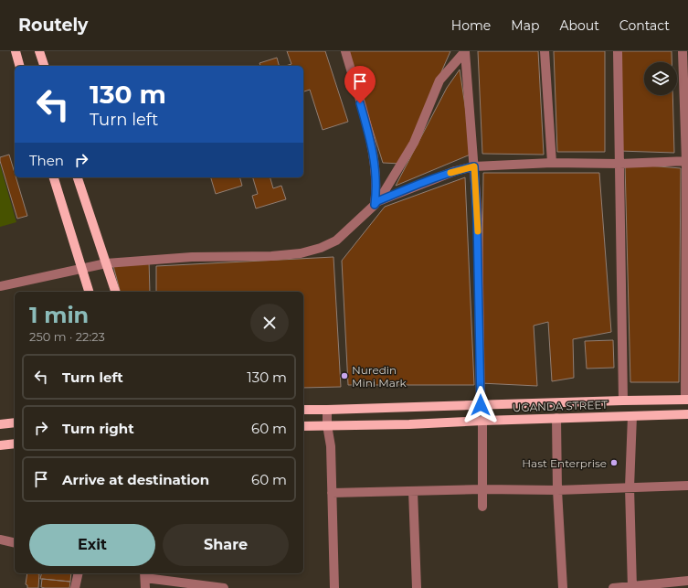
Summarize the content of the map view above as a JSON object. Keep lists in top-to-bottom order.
{
  "streets": {
    "main road": ["UGANDA STREET"]
  },
  "places": ["Nuredin Mini Mark", "Hast Enterprise"],
  "page": {
    "header": "Routely",
    "nav": [
      "Home",
      "Map",
      "About",
      "Contact"
    ],
    "turn": ["130 m", "Turn left"],
    "then": "Then",
    "heading": ["1 min", "250 m · 22:23"],
    "list": [
      {
        "name": "Turn left",
        "value": "130 m"
      },
      {
        "name": "Turn right",
        "value": "60 m"
      },
      {
        "name": "Arrive at destination",
        "value": "60 m"
      }
    ],
    "buttons": ["Exit", "Share"]
  }
}
